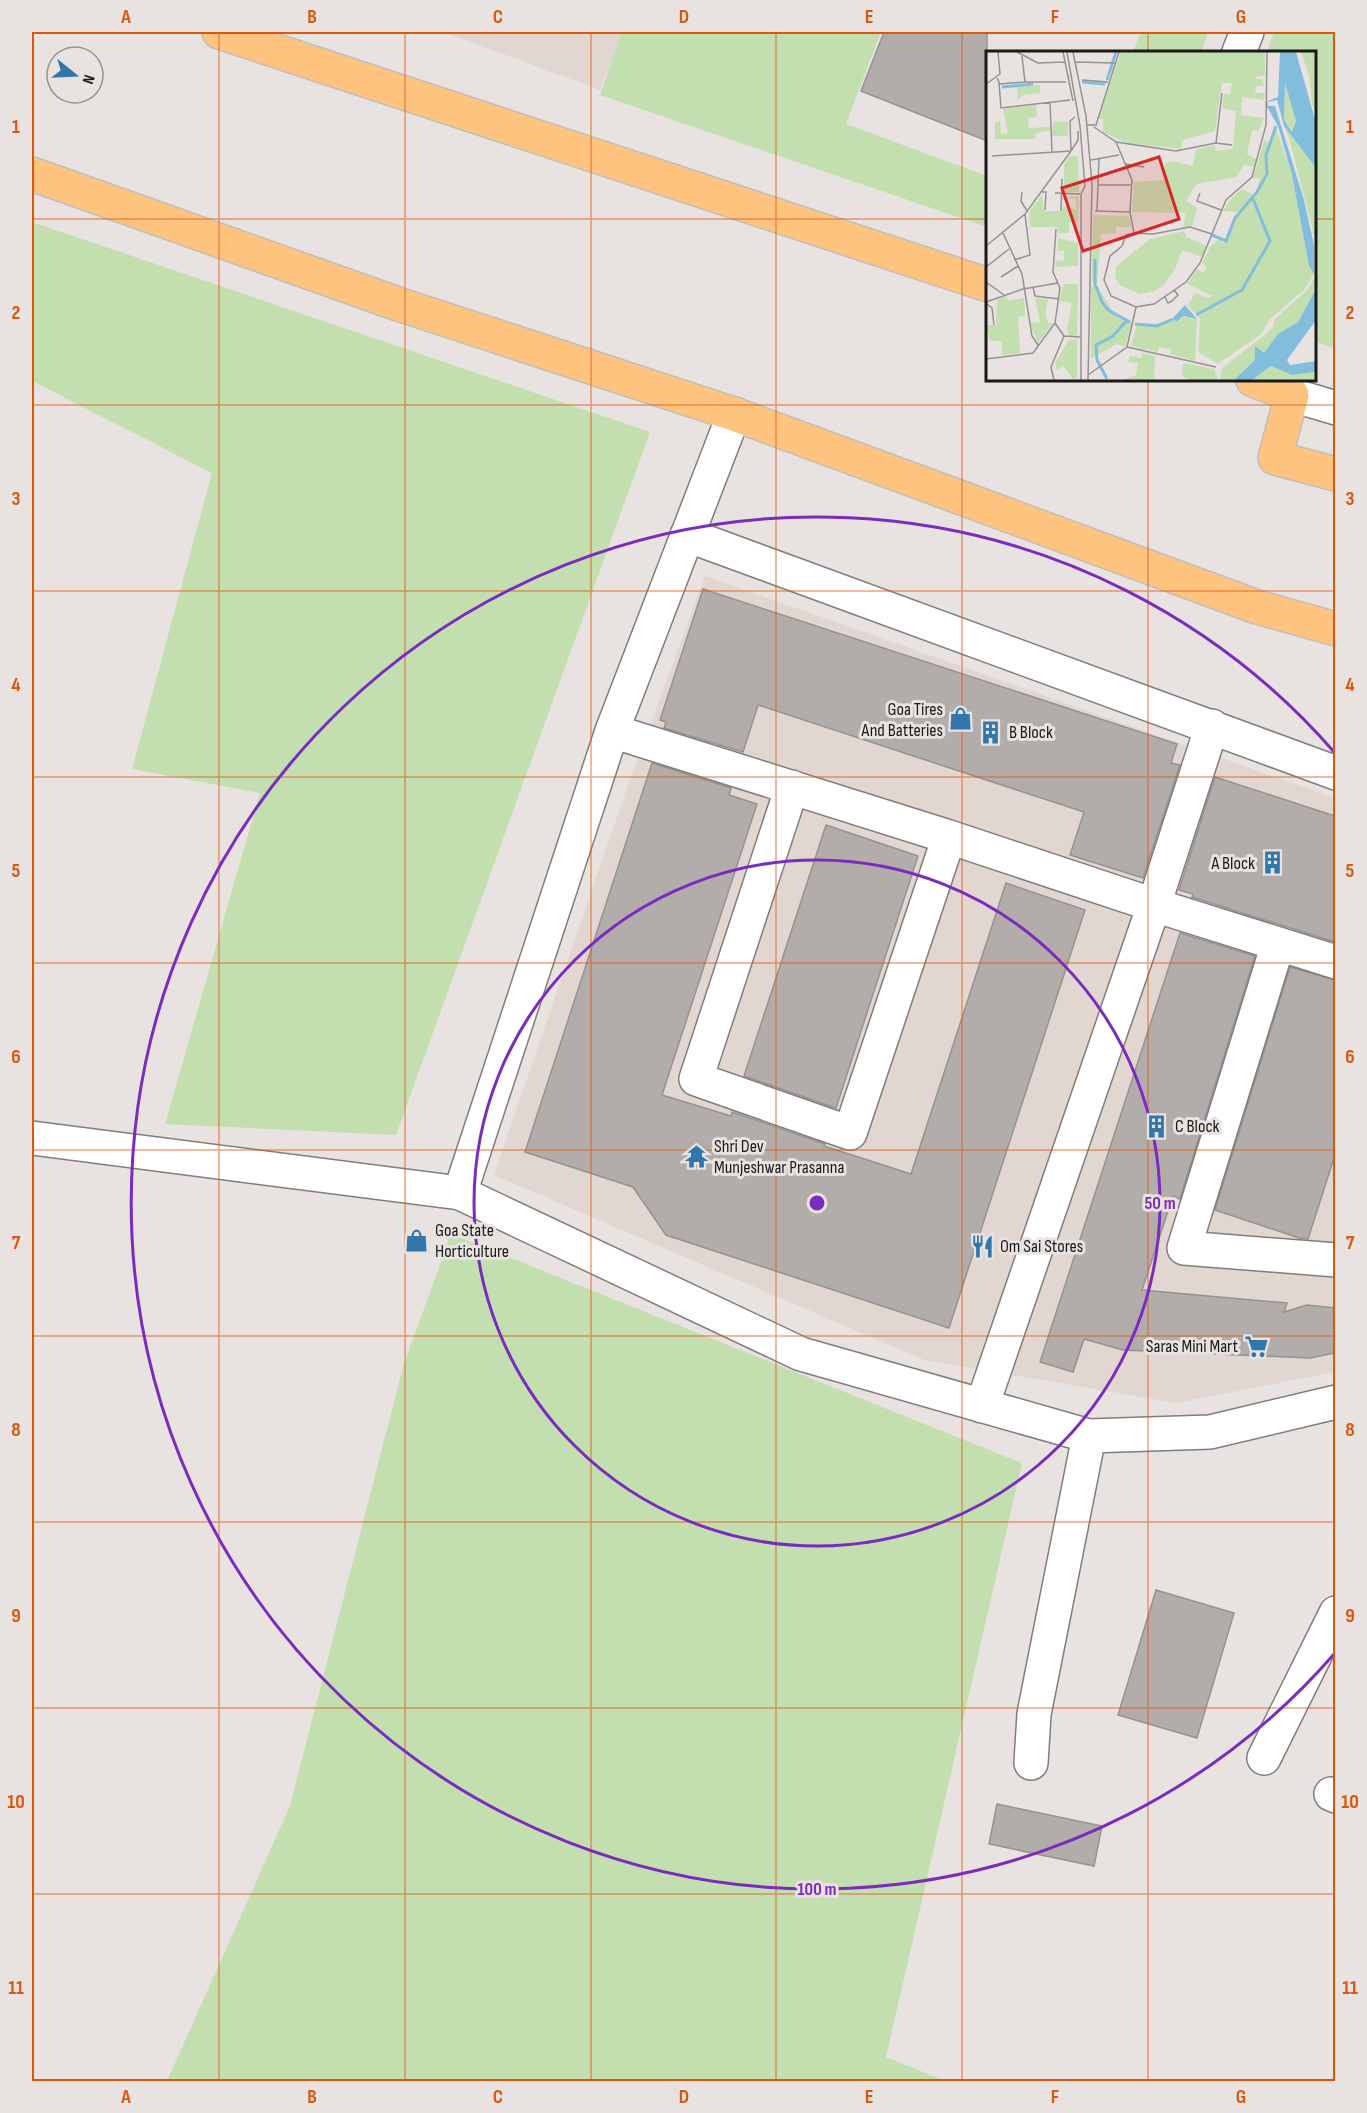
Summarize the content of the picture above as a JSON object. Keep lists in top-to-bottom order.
{
  "places": {
    "shop": ["Goa Tires And Batteries", "Goa State Horticulture"],
    "building": ["B Block", "A Block", "C Block"],
    "temple": ["Shri Dev Munjeshwar Prasanna"],
    "restaurant": ["Om Sai Stores"],
    "supermarket": ["Saras Mini Mart"]
  },
  "north": "right",
  "grid": {
    "columns": [
      "A",
      "B",
      "C",
      "D",
      "E",
      "F",
      "G"
    ],
    "rows": [
      "1",
      "2",
      "3",
      "4",
      "5",
      "6",
      "7",
      "8",
      "9",
      "10",
      "11"
    ]
  },
  "rings": ["50 m", "100 m"]
}
